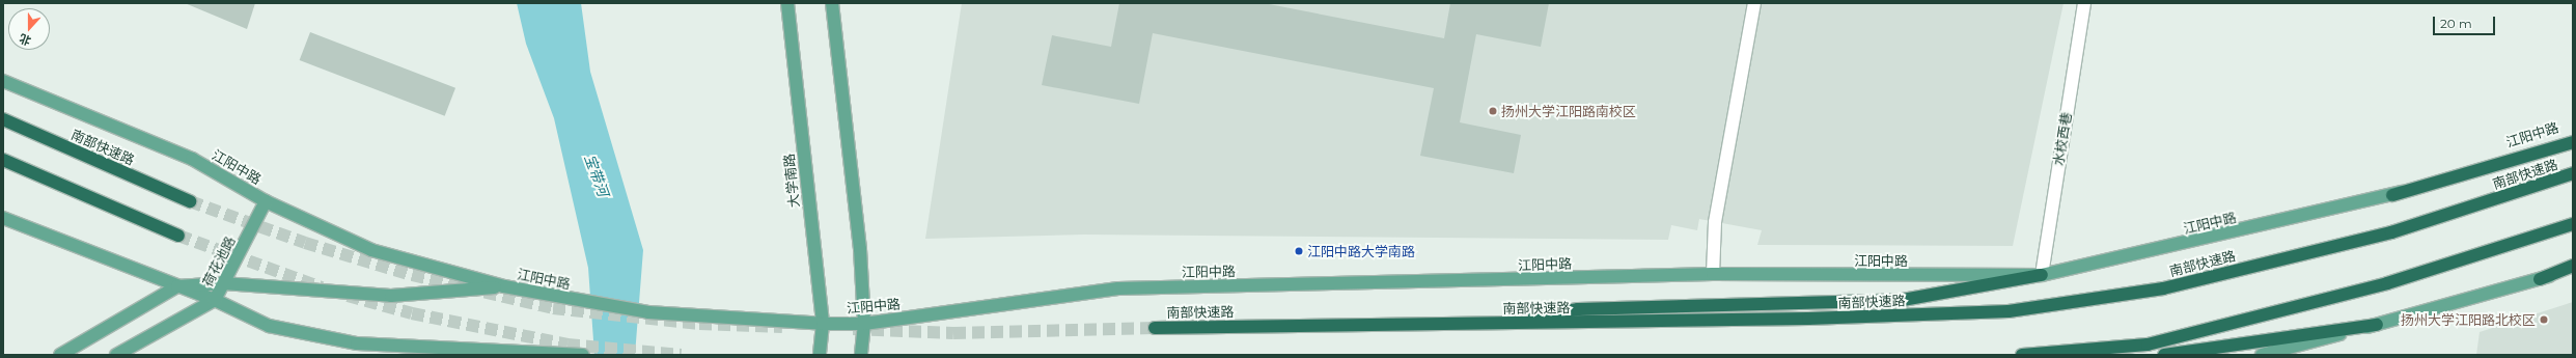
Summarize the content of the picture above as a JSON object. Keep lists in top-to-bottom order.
{
  "streets": {
    "highway": ["南部快速路"],
    "main road": ["江阳中路", "大学南路", "荷花池路"],
    "street": ["水校西巷"]
  },
  "crossings": [
    ["江阳中路", "水校西巷"],
    ["江阳中路", "大学南路"],
    ["江阳中路", "荷花池路"]
  ],
  "water": ["宝带河"],
  "places": ["扬州大学江阳路南校区", "江阳中路大学南路", "扬州大学江阳路北校区"],
  "scale_bar": "20 m",
  "north": "bottom"
}
